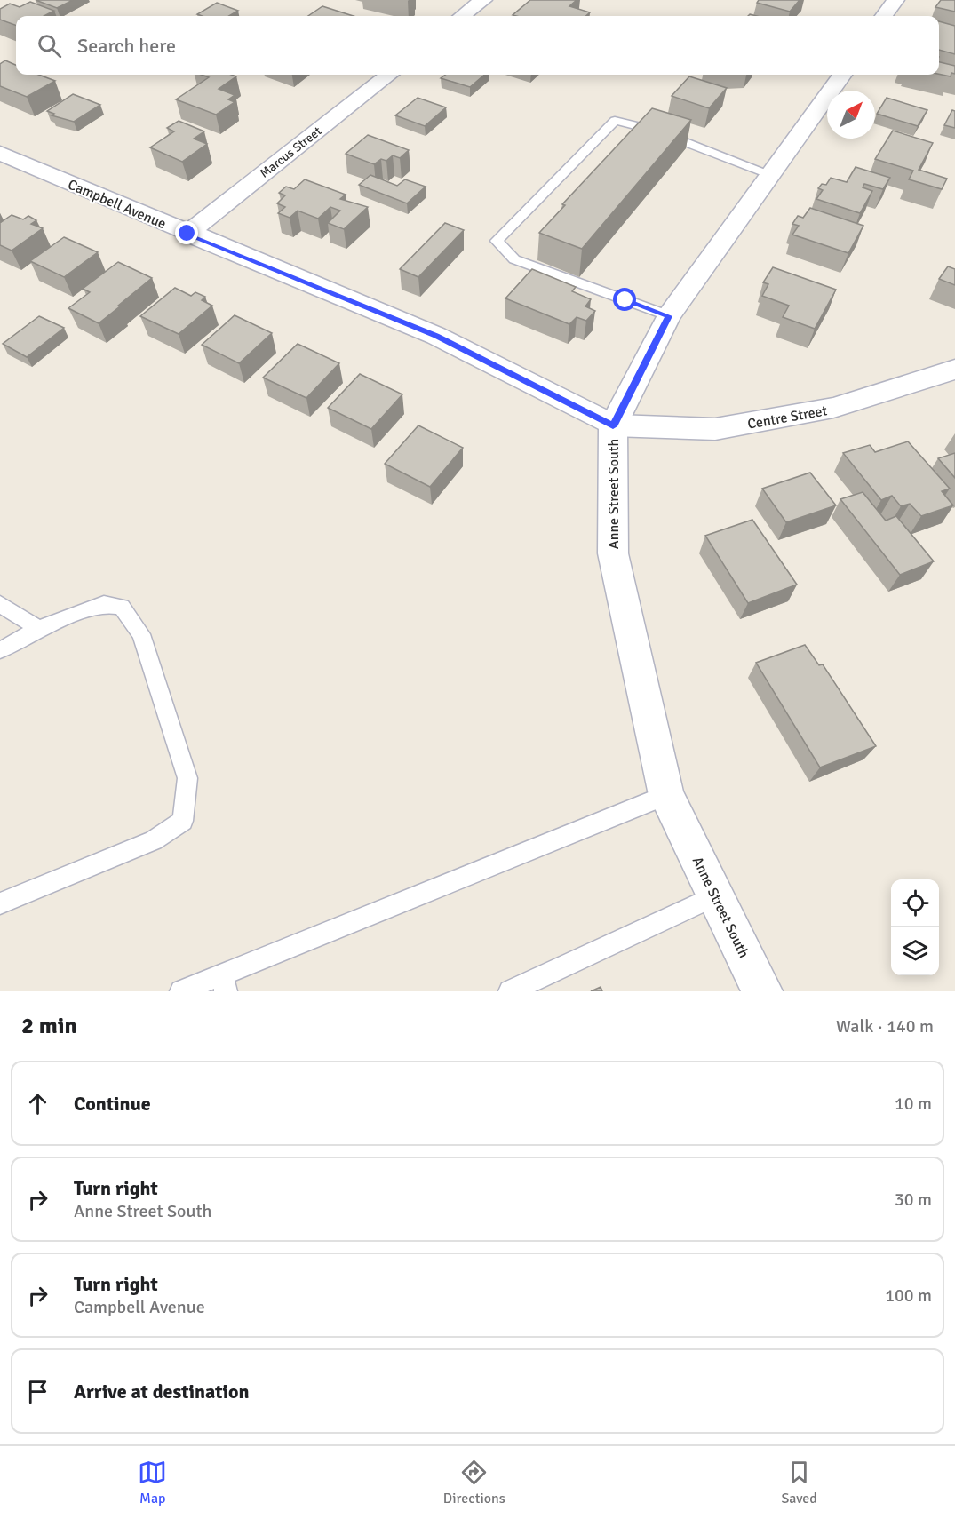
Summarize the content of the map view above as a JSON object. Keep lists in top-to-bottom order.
{
  "streets": {
    "street": [
      "Marcus Street",
      "Campbell Avenue",
      "Centre Street",
      "Anne Street South"
    ]
  },
  "crossings": [
    ["Marcus Street", "Campbell Avenue"],
    ["Campbell Avenue", "Centre Street"],
    ["Campbell Avenue", "Anne Street South"],
    ["Centre Street", "Anne Street South"]
  ],
  "north": "top right",
  "page": {
    "search": "Search here",
    "heading": ["2 min", "Walk · 140 m"],
    "list": [
      ["Continue", "10 m"],
      ["Turn right", "Anne Street South", "30 m"],
      ["Turn right", "Campbell Avenue", "100 m"],
      "Arrive at destination"
    ],
    "nav": ["Map", "Directions", "Saved"]
  }
}
